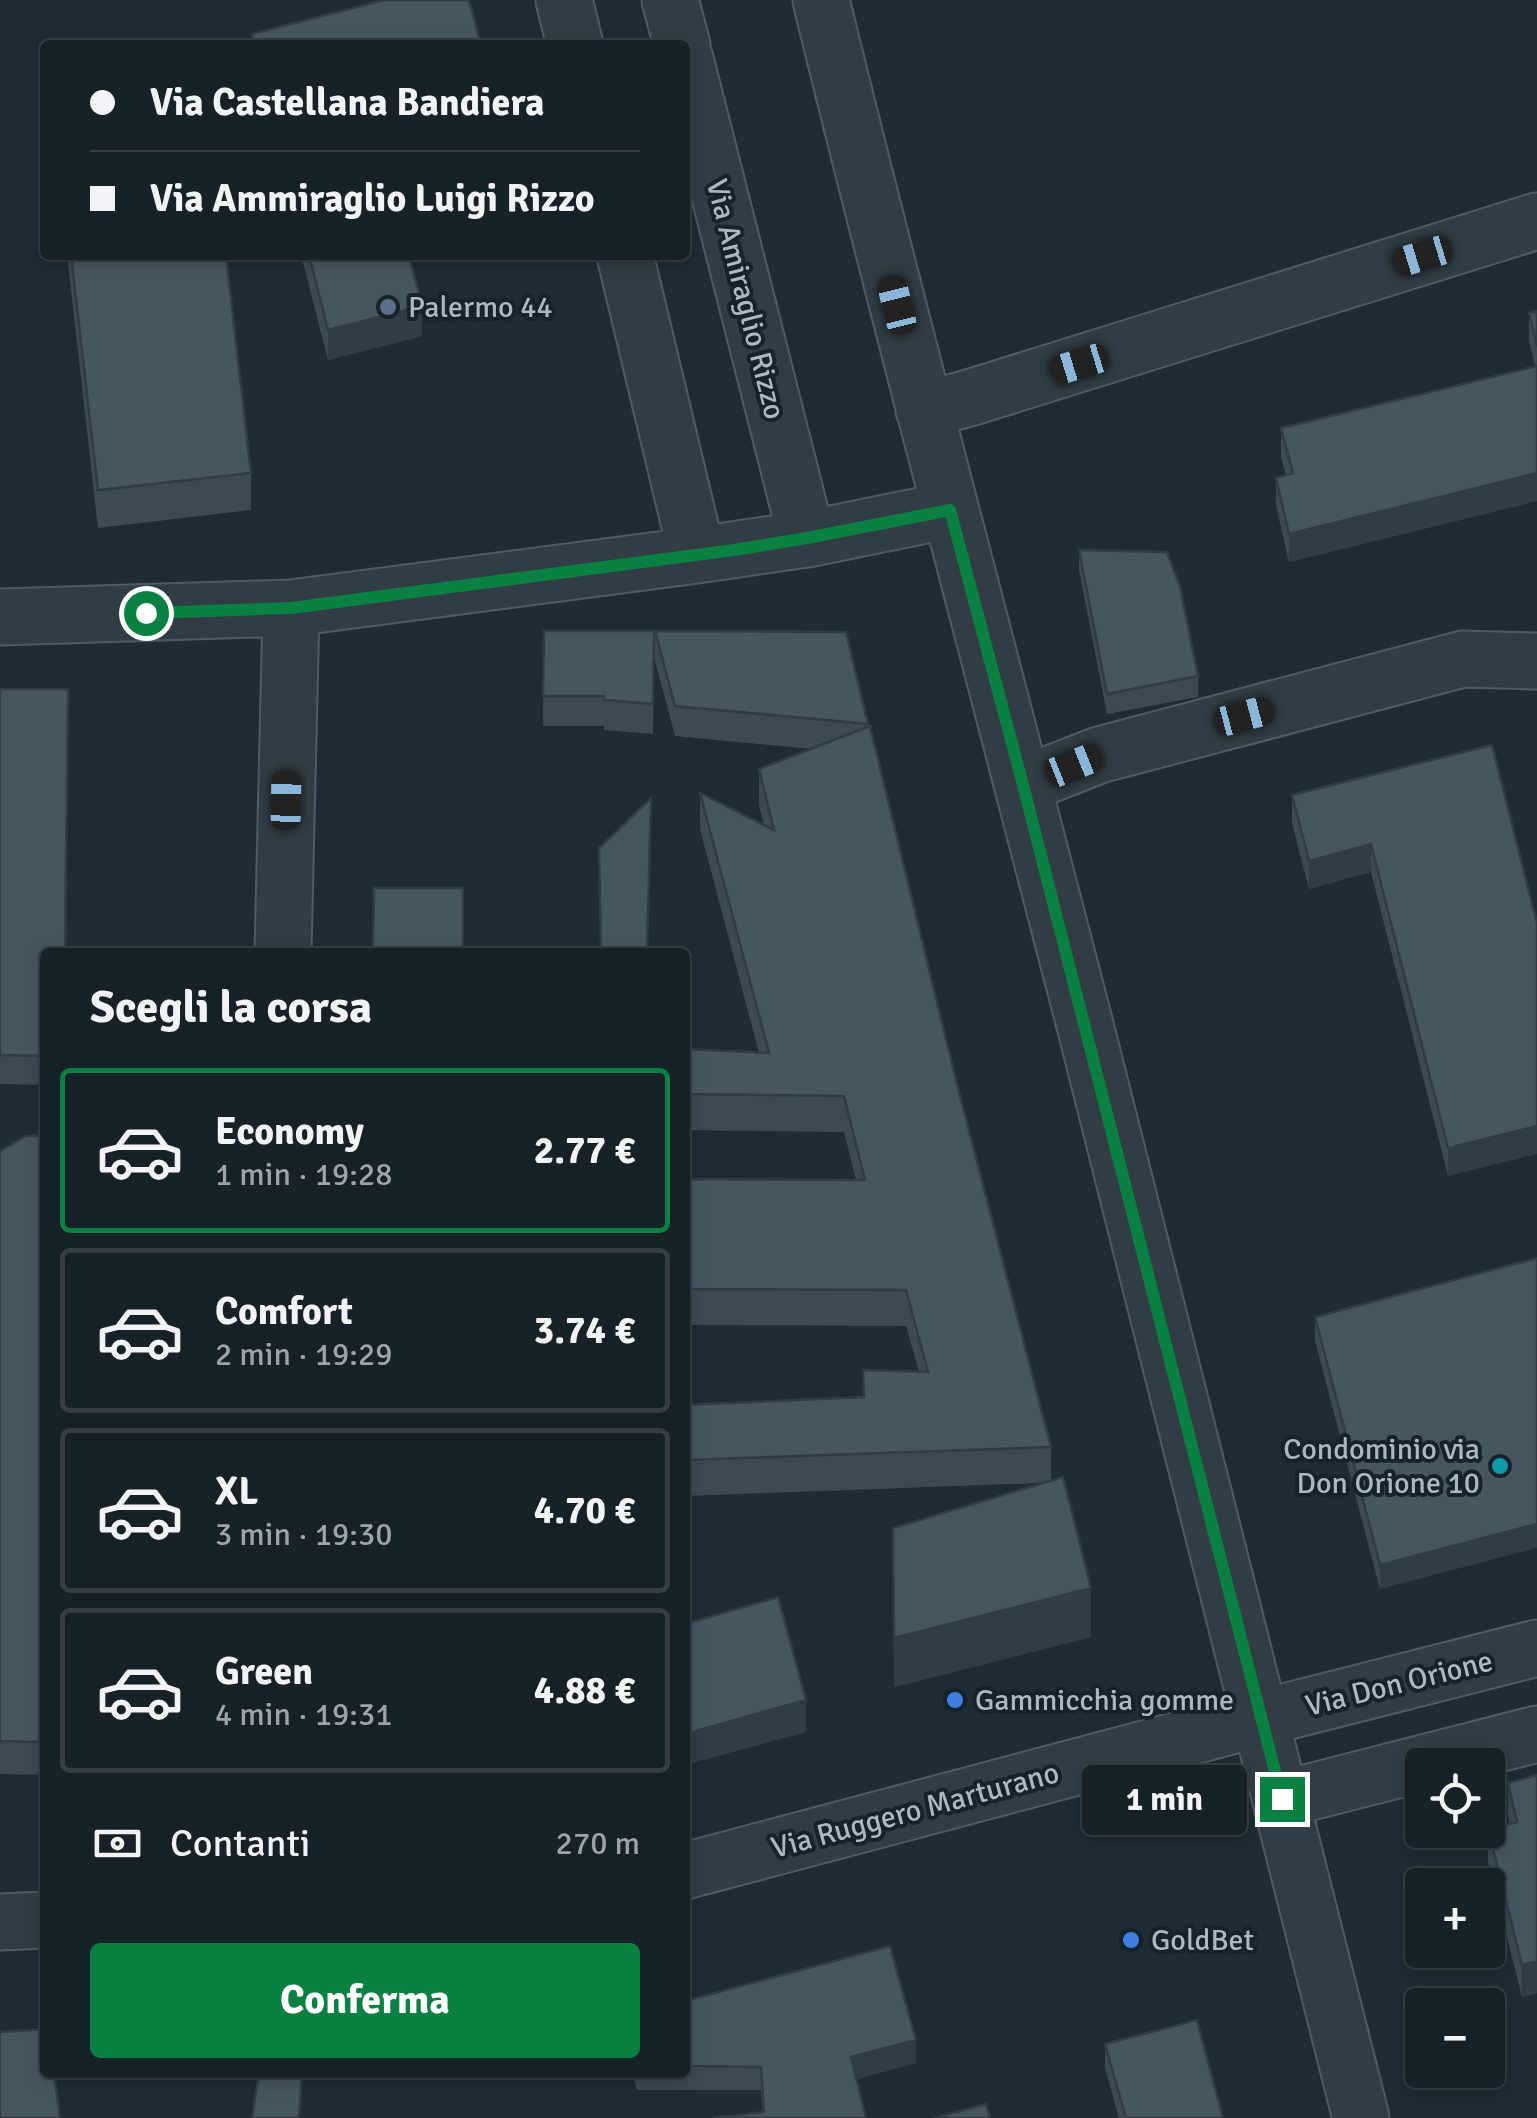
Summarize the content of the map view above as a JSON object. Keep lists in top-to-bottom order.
{
  "streets": {
    "street": ["Via Amiraglio Rizzo", "Via Don Orione", "Via Ruggero Marturano"]
  },
  "crossings": [
    ["Via Don Orione", "Via Ruggero Marturano"]
  ],
  "places": [
    "Palermo 44",
    "Condominio via Don Orione 10",
    "Gammicchia gomme",
    "GoldBet"
  ],
  "page": {
    "banner": ["Via Castellana Bandiera", "Via Ammiraglio Luigi Rizzo"],
    "heading": "Scegli la corsa",
    "list": [
      {
        "name": "Economy",
        "note": "1 min · 19:28",
        "value": "2.77 €"
      },
      {
        "name": "Comfort",
        "note": "2 min · 19:29",
        "value": "3.74 €"
      },
      {
        "name": "XL",
        "note": "3 min · 19:30",
        "value": "4.70 €"
      },
      {
        "name": "Green",
        "note": "4 min · 19:31",
        "value": "4.88 €"
      }
    ],
    "map_buttons": ["+", "−"],
    "bubble": "1 min",
    "pay": ["Contanti", "270 m"],
    "buttons": "Conferma"
  }
}
